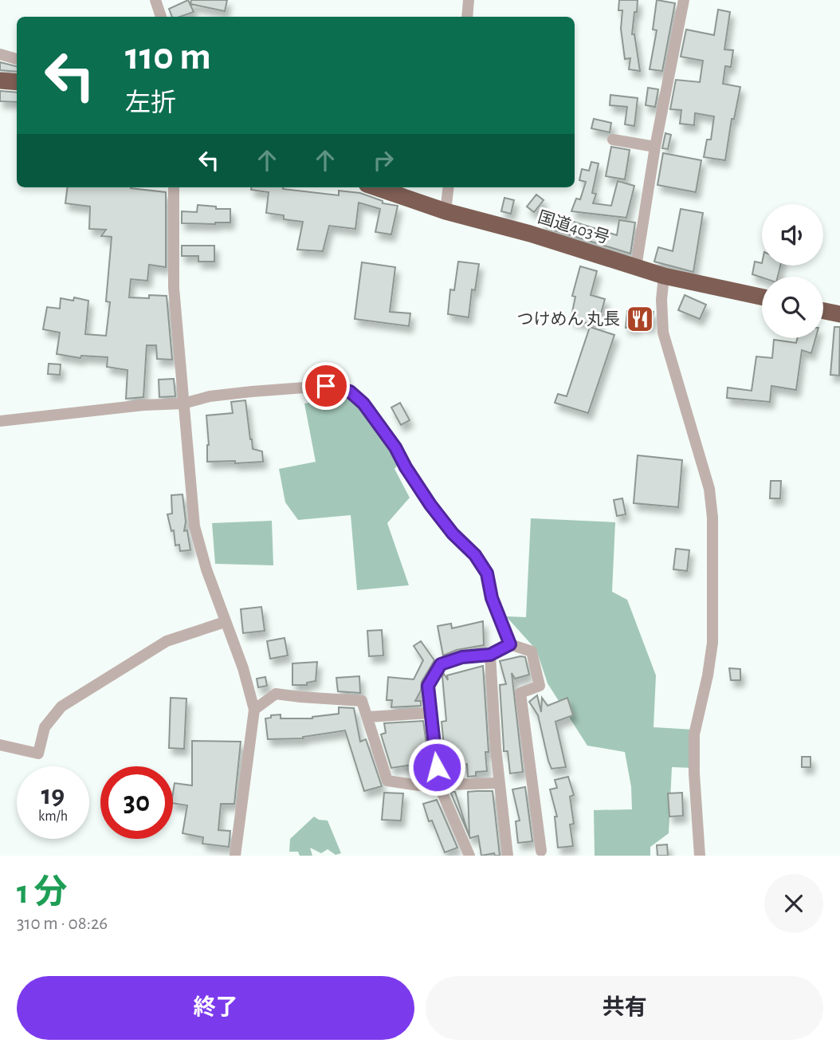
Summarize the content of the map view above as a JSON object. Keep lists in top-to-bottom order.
{
  "streets": {
    "highway": ["国道403号"]
  },
  "places": {
    "restaurant": ["つけめん 丸長"]
  },
  "page": {
    "turn": ["110 m", "左折"],
    "speed": "19 km/h",
    "limit": "30",
    "heading": ["1 分", "310 m · 08:26"],
    "buttons": ["終了", "共有"]
  }
}
